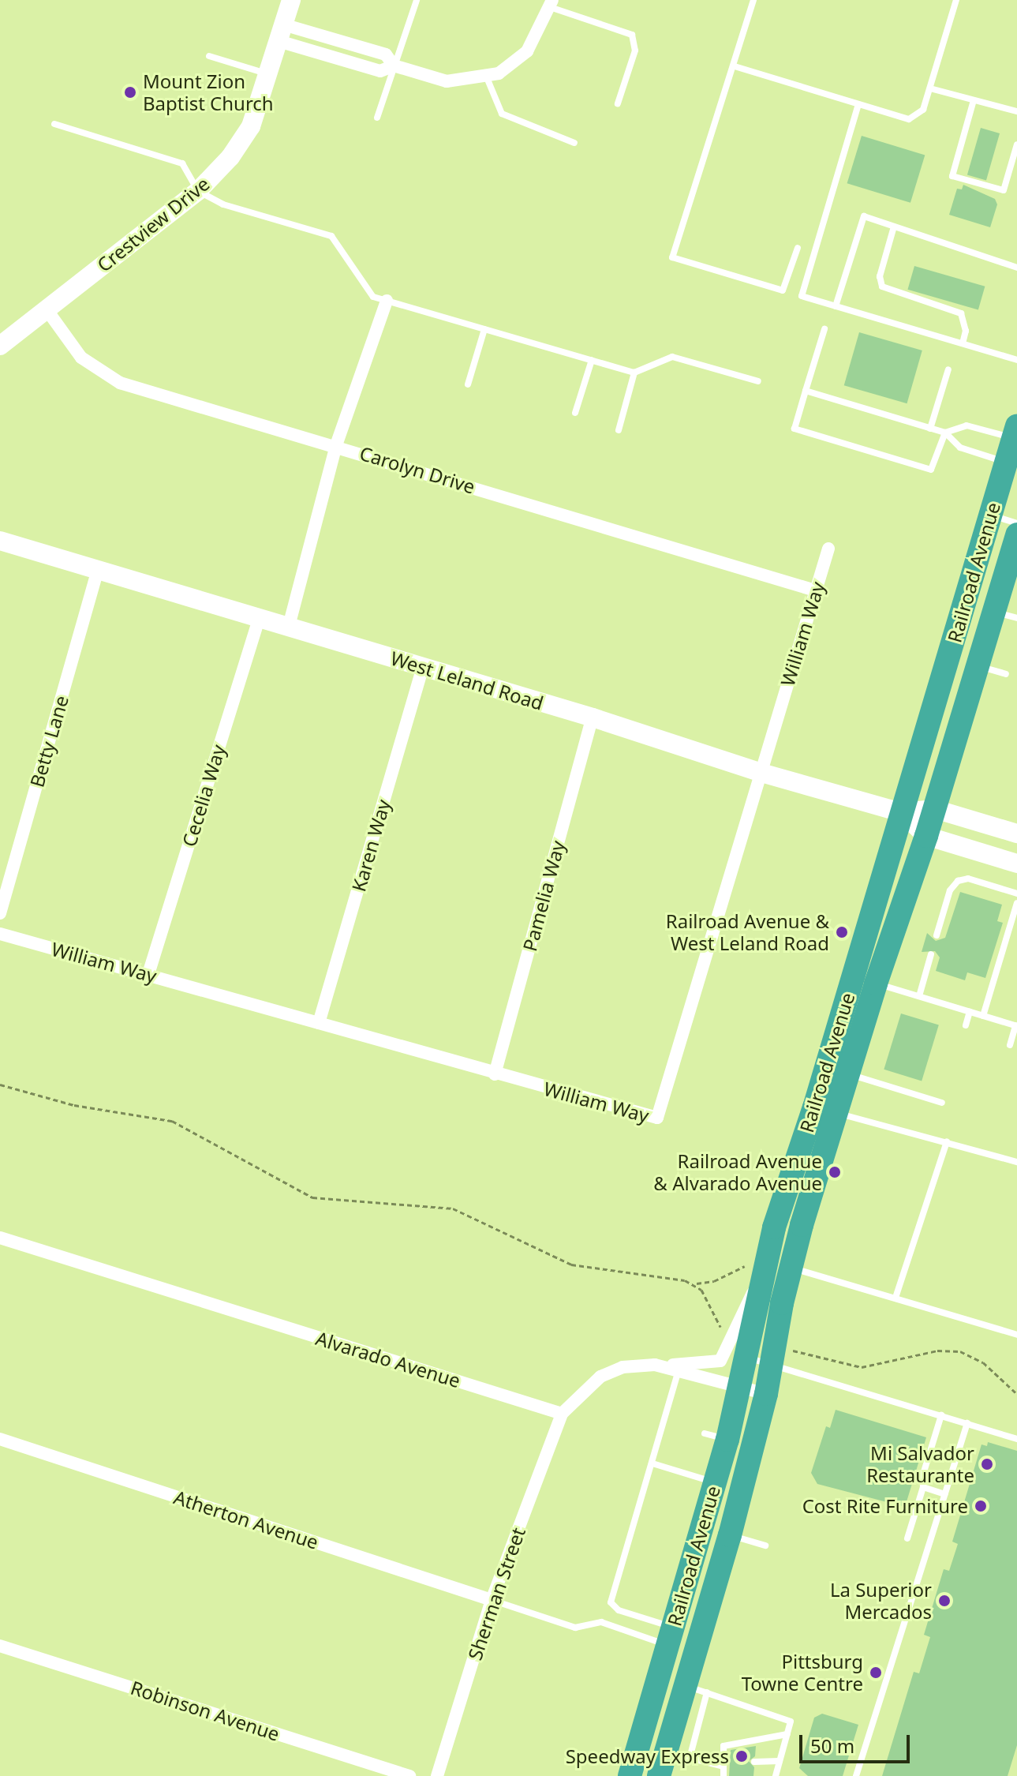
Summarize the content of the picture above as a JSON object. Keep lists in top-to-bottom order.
{
  "streets": {
    "highway": ["Railroad Avenue"],
    "main road": ["Crestview Drive", "West Leland Road"],
    "street": [
      "Carolyn Drive",
      "William Way",
      "Betty Lane",
      "Cecelia Way",
      "Karen Way",
      "Pamelia Way",
      "Alvarado Avenue",
      "Atherton Avenue",
      "Sherman Street",
      "Robinson Avenue"
    ]
  },
  "crossings": [
    ["Crestview Drive", "Carolyn Drive"],
    ["Carolyn Drive", "William Way"],
    ["Railroad Avenue", "West Leland Road"],
    ["William Way", "West Leland Road"],
    ["William Way", "Cecelia Way"],
    ["William Way", "Karen Way"],
    ["William Way", "Pamelia Way"],
    ["West Leland Road", "Betty Lane"],
    ["West Leland Road", "Cecelia Way"],
    ["West Leland Road", "Karen Way"],
    ["West Leland Road", "Pamelia Way"],
    ["Alvarado Avenue", "Sherman Street"],
    ["Atherton Avenue", "Sherman Street"]
  ],
  "places": [
    "Mount Zion Baptist Church",
    "Railroad Avenue & West Leland Road",
    "Railroad Avenue & Alvarado Avenue",
    "Mi Salvador Restaurante",
    "Cost Rite Furniture",
    "La Superior Mercados",
    "Pittsburg Towne Centre",
    "Speedway Express"
  ],
  "scale_bar": "50 m"
}
